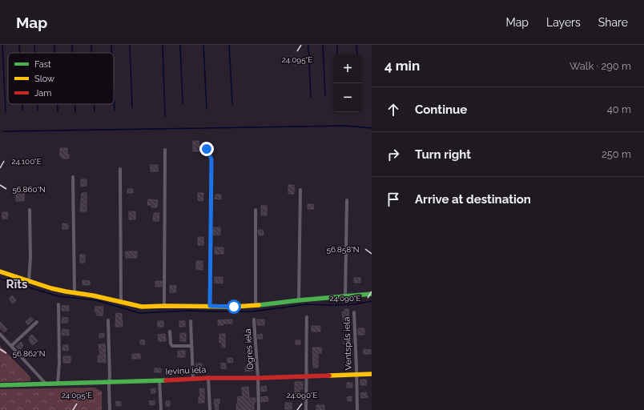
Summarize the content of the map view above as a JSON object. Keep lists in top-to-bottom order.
{
  "streets": {
    "street": ["Ventspils iela", "Ogres iela", "Ieviņu iela"]
  },
  "crossings": [
    ["Ventspils iela", "Ieviņu iela"],
    ["Ogres iela", "Ieviņu iela"]
  ],
  "districts": ["Rīts"],
  "legend": ["Fast", "Slow", "Jam"],
  "page": {
    "header": "Map",
    "nav": ["Map", "Layers", "Share"],
    "heading": ["4 min", "Walk · 290 m"],
    "map_buttons": ["+", "−"],
    "list": [
      ["Continue", "40 m"],
      ["Turn right", "250 m"],
      "Arrive at destination"
    ]
  },
  "coordinates": [
    "24.095°E",
    "24.100°E",
    "56.860°N",
    "56.858°N",
    "24.090°E",
    "56.862°N"
  ]
}
